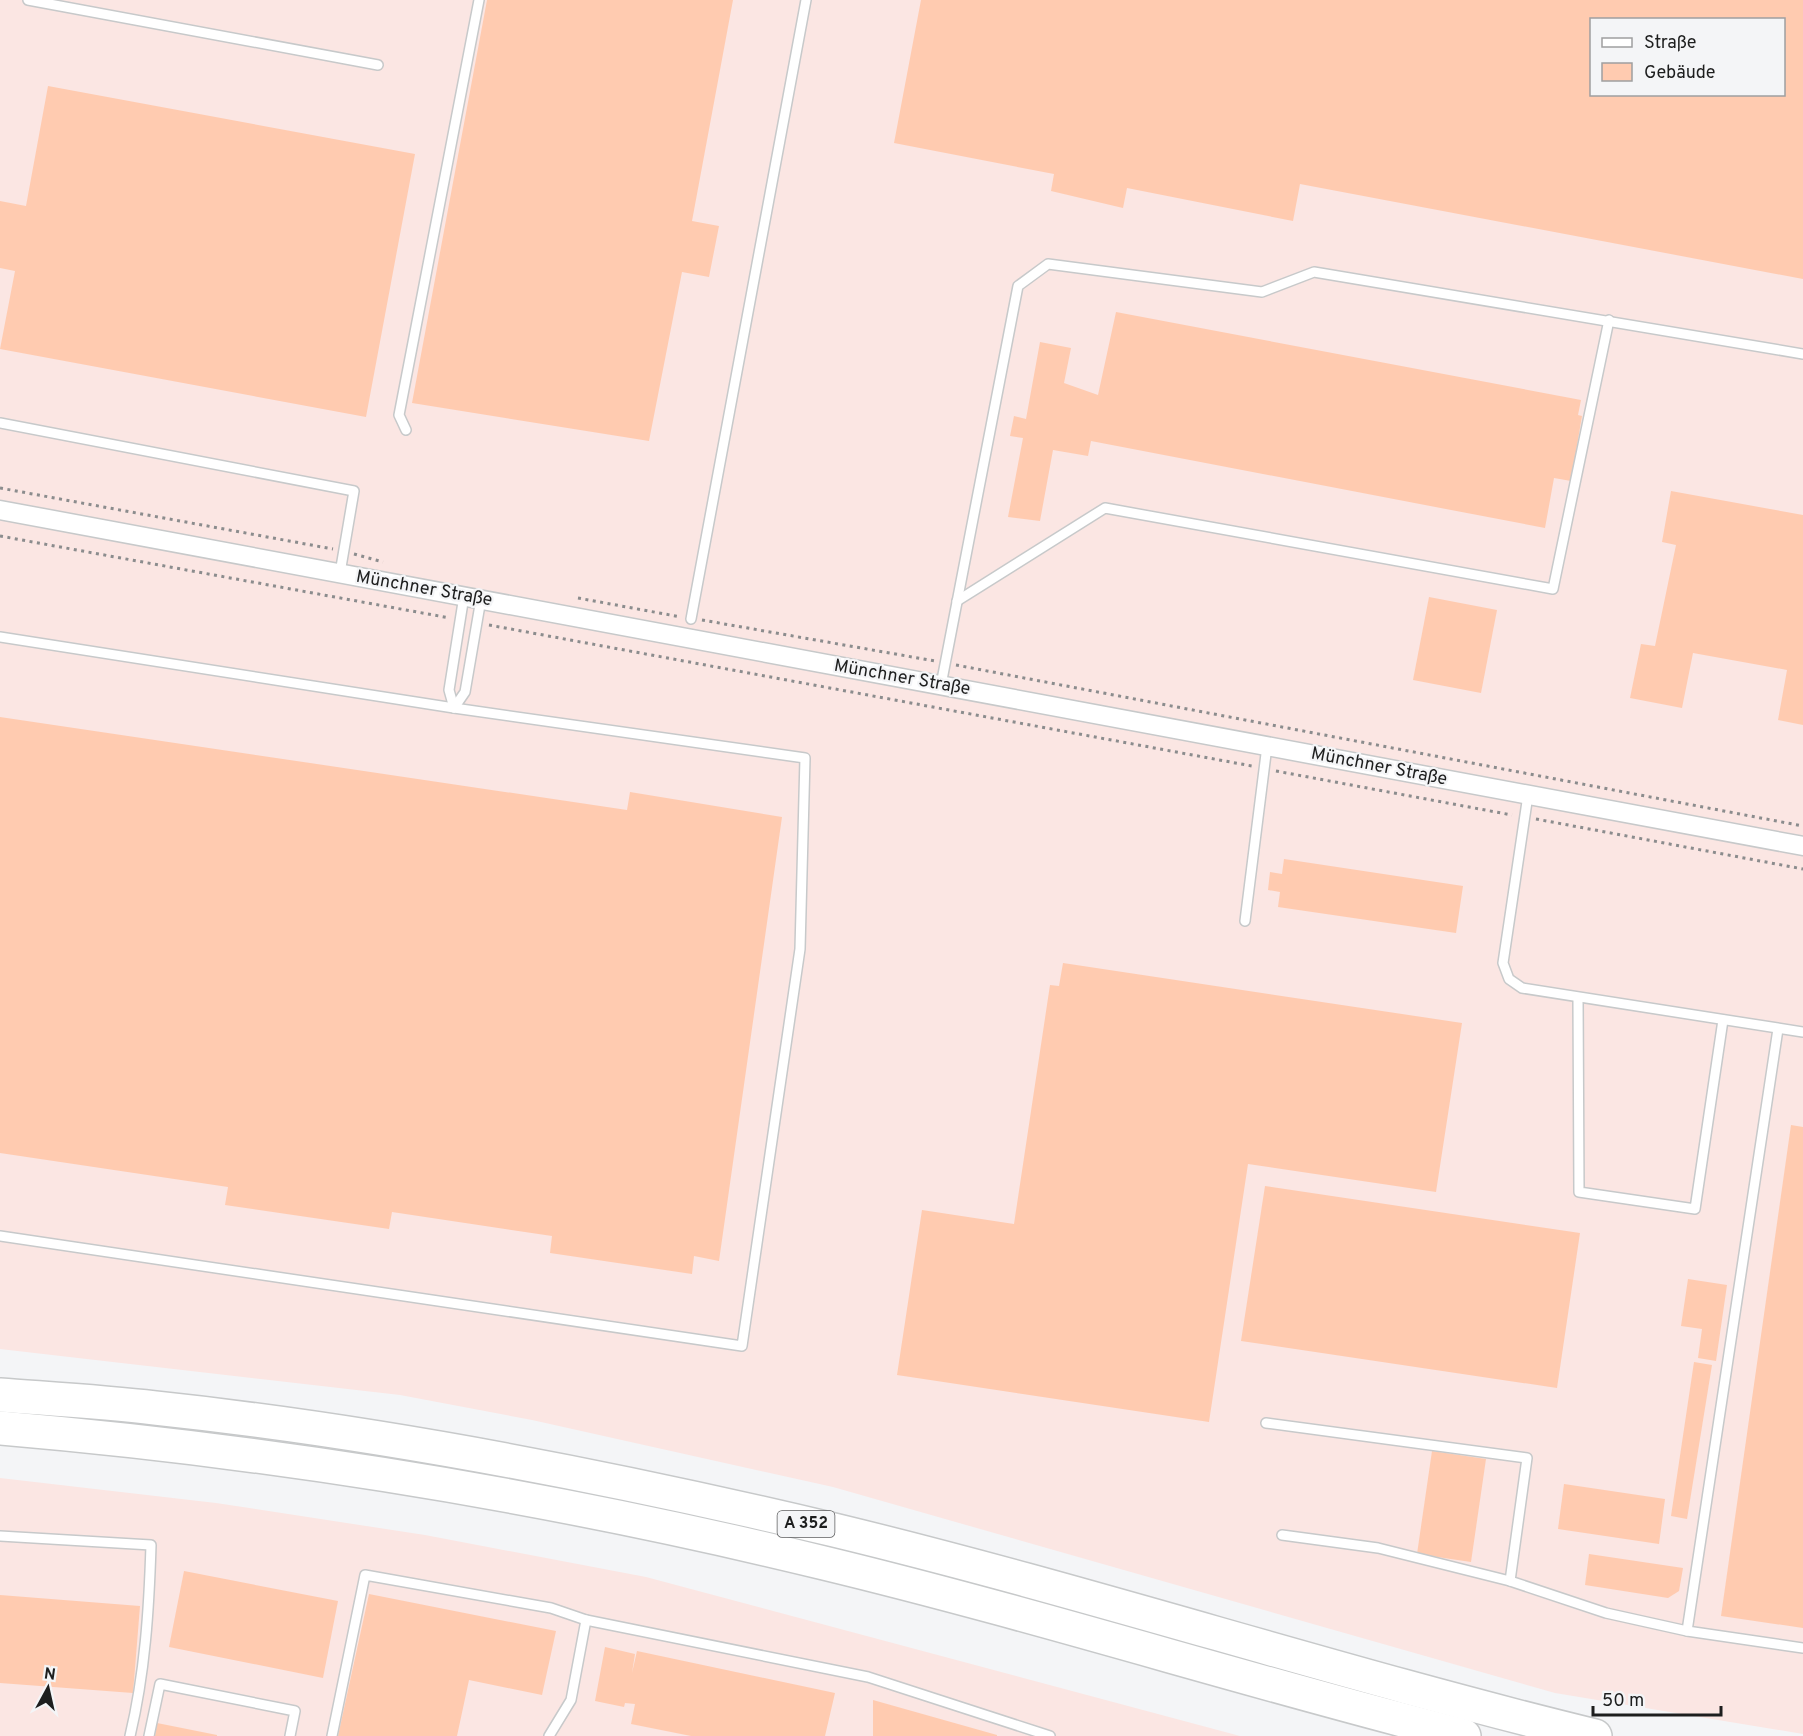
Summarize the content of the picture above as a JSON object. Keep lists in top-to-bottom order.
{
  "streets": {
    "highway": ["A 352"],
    "street": ["Münchner Straße"]
  },
  "legend": ["Straße", "Gebäude"],
  "scale_bar": "50 m",
  "north": "top"
}
